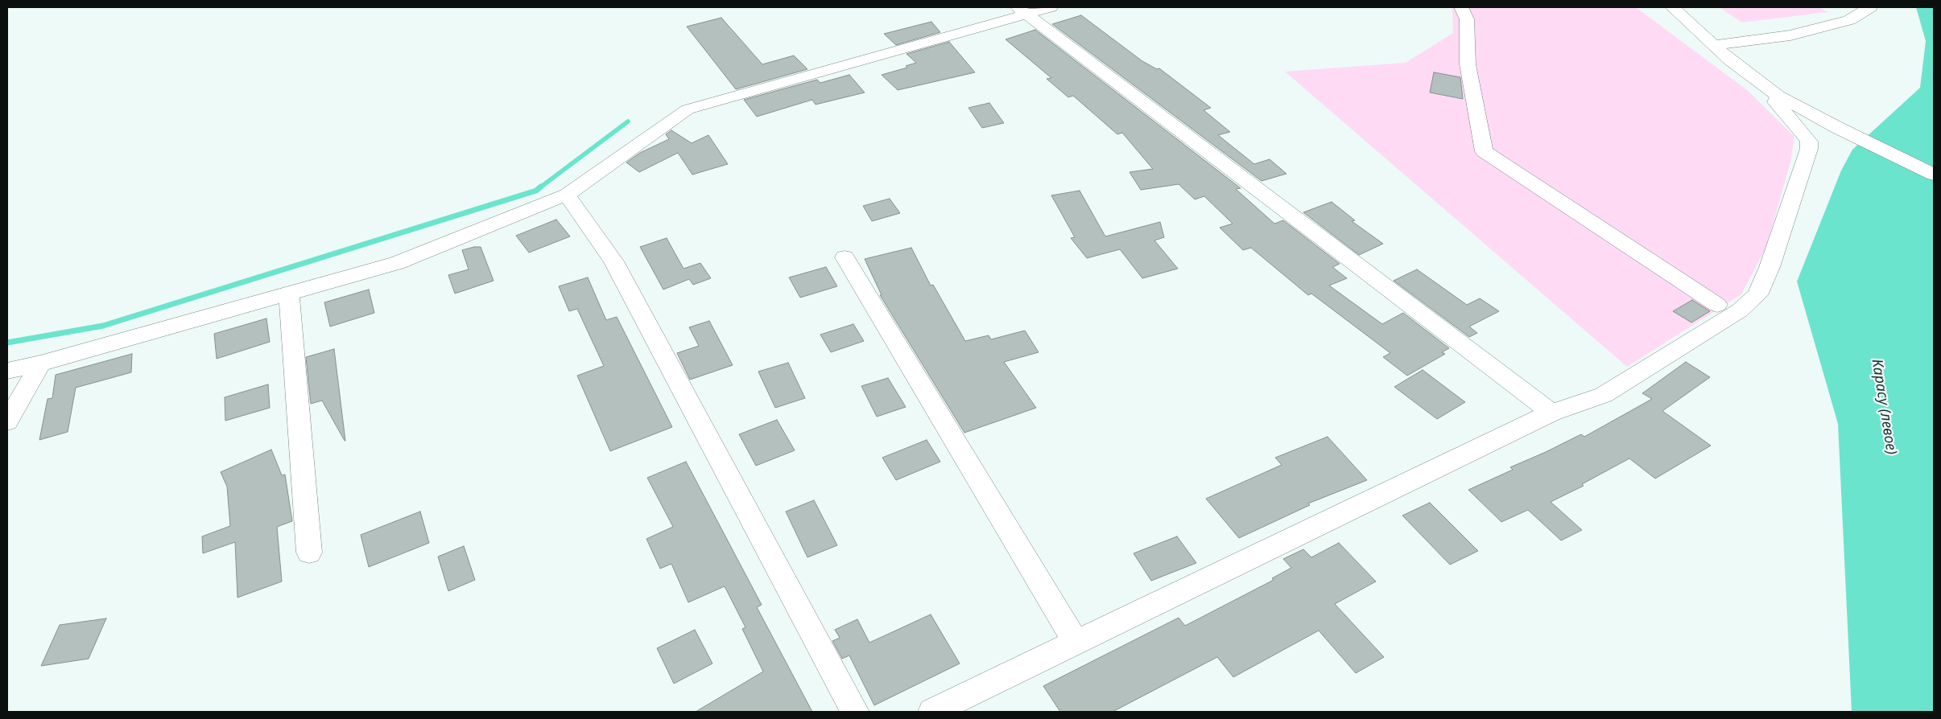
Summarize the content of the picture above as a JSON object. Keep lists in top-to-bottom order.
{
  "water": ["Карасу (левое)"]
}
